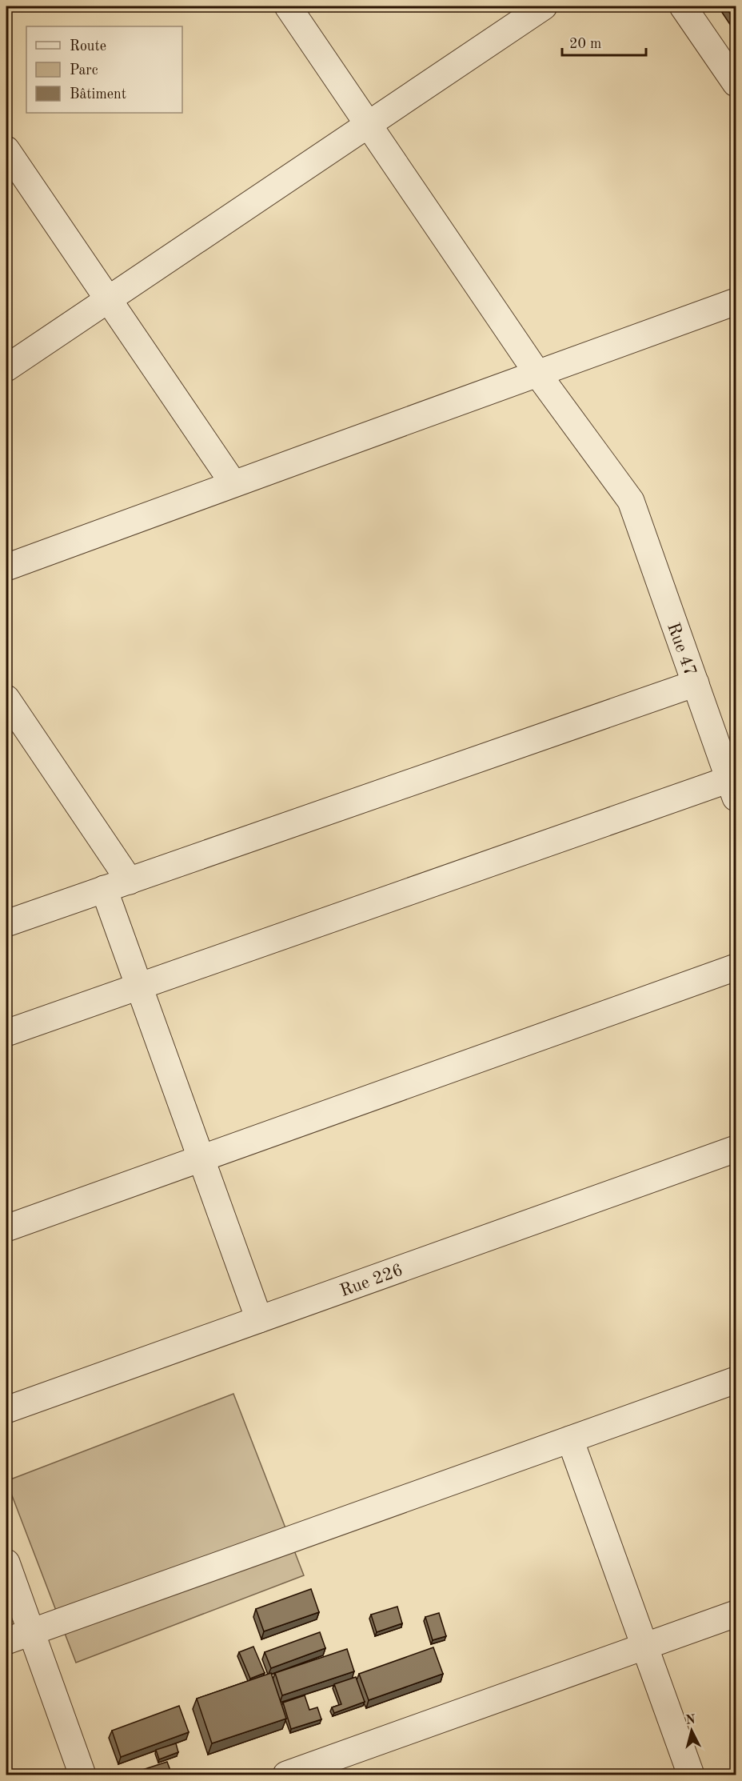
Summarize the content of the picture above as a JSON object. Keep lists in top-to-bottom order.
{
  "streets": {
    "street": ["Rue 47", "Rue 226"]
  },
  "legend": ["Route", "Parc", "Bâtiment"],
  "scale_bar": "20 m",
  "north": "top"
}
